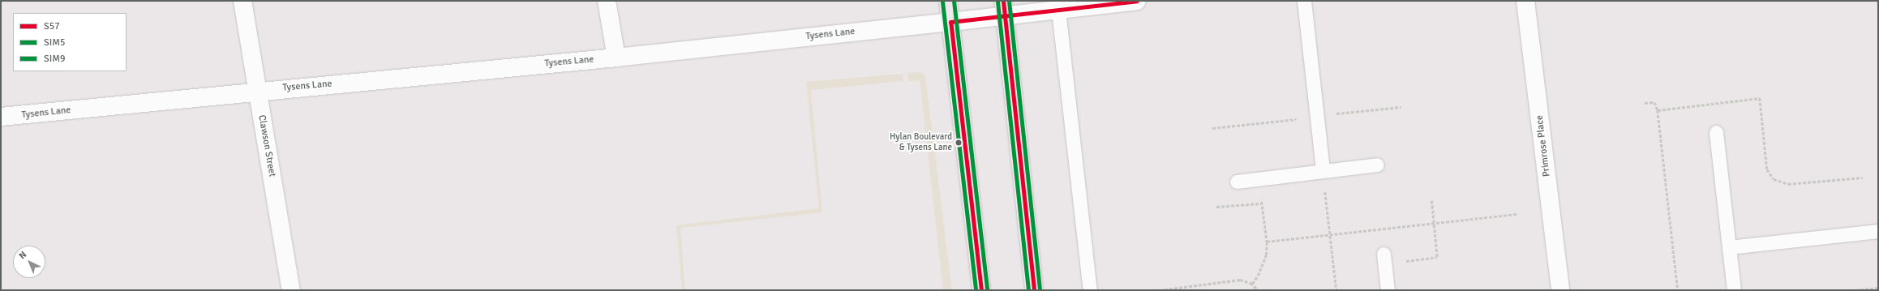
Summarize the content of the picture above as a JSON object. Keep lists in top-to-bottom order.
{
  "streets": {
    "street": ["Tysens Lane", "Clawson Street", "Primrose Place"]
  },
  "crossings": [
    ["Tysens Lane", "Clawson Street"]
  ],
  "places": ["Hylan Boulevard & Tysens Lane"],
  "lines": ["transit line S57", "transit line SIM9", "transit line SIM5"],
  "legend": ["S57", "SIM5", "SIM9"],
  "north": "top left"
}
